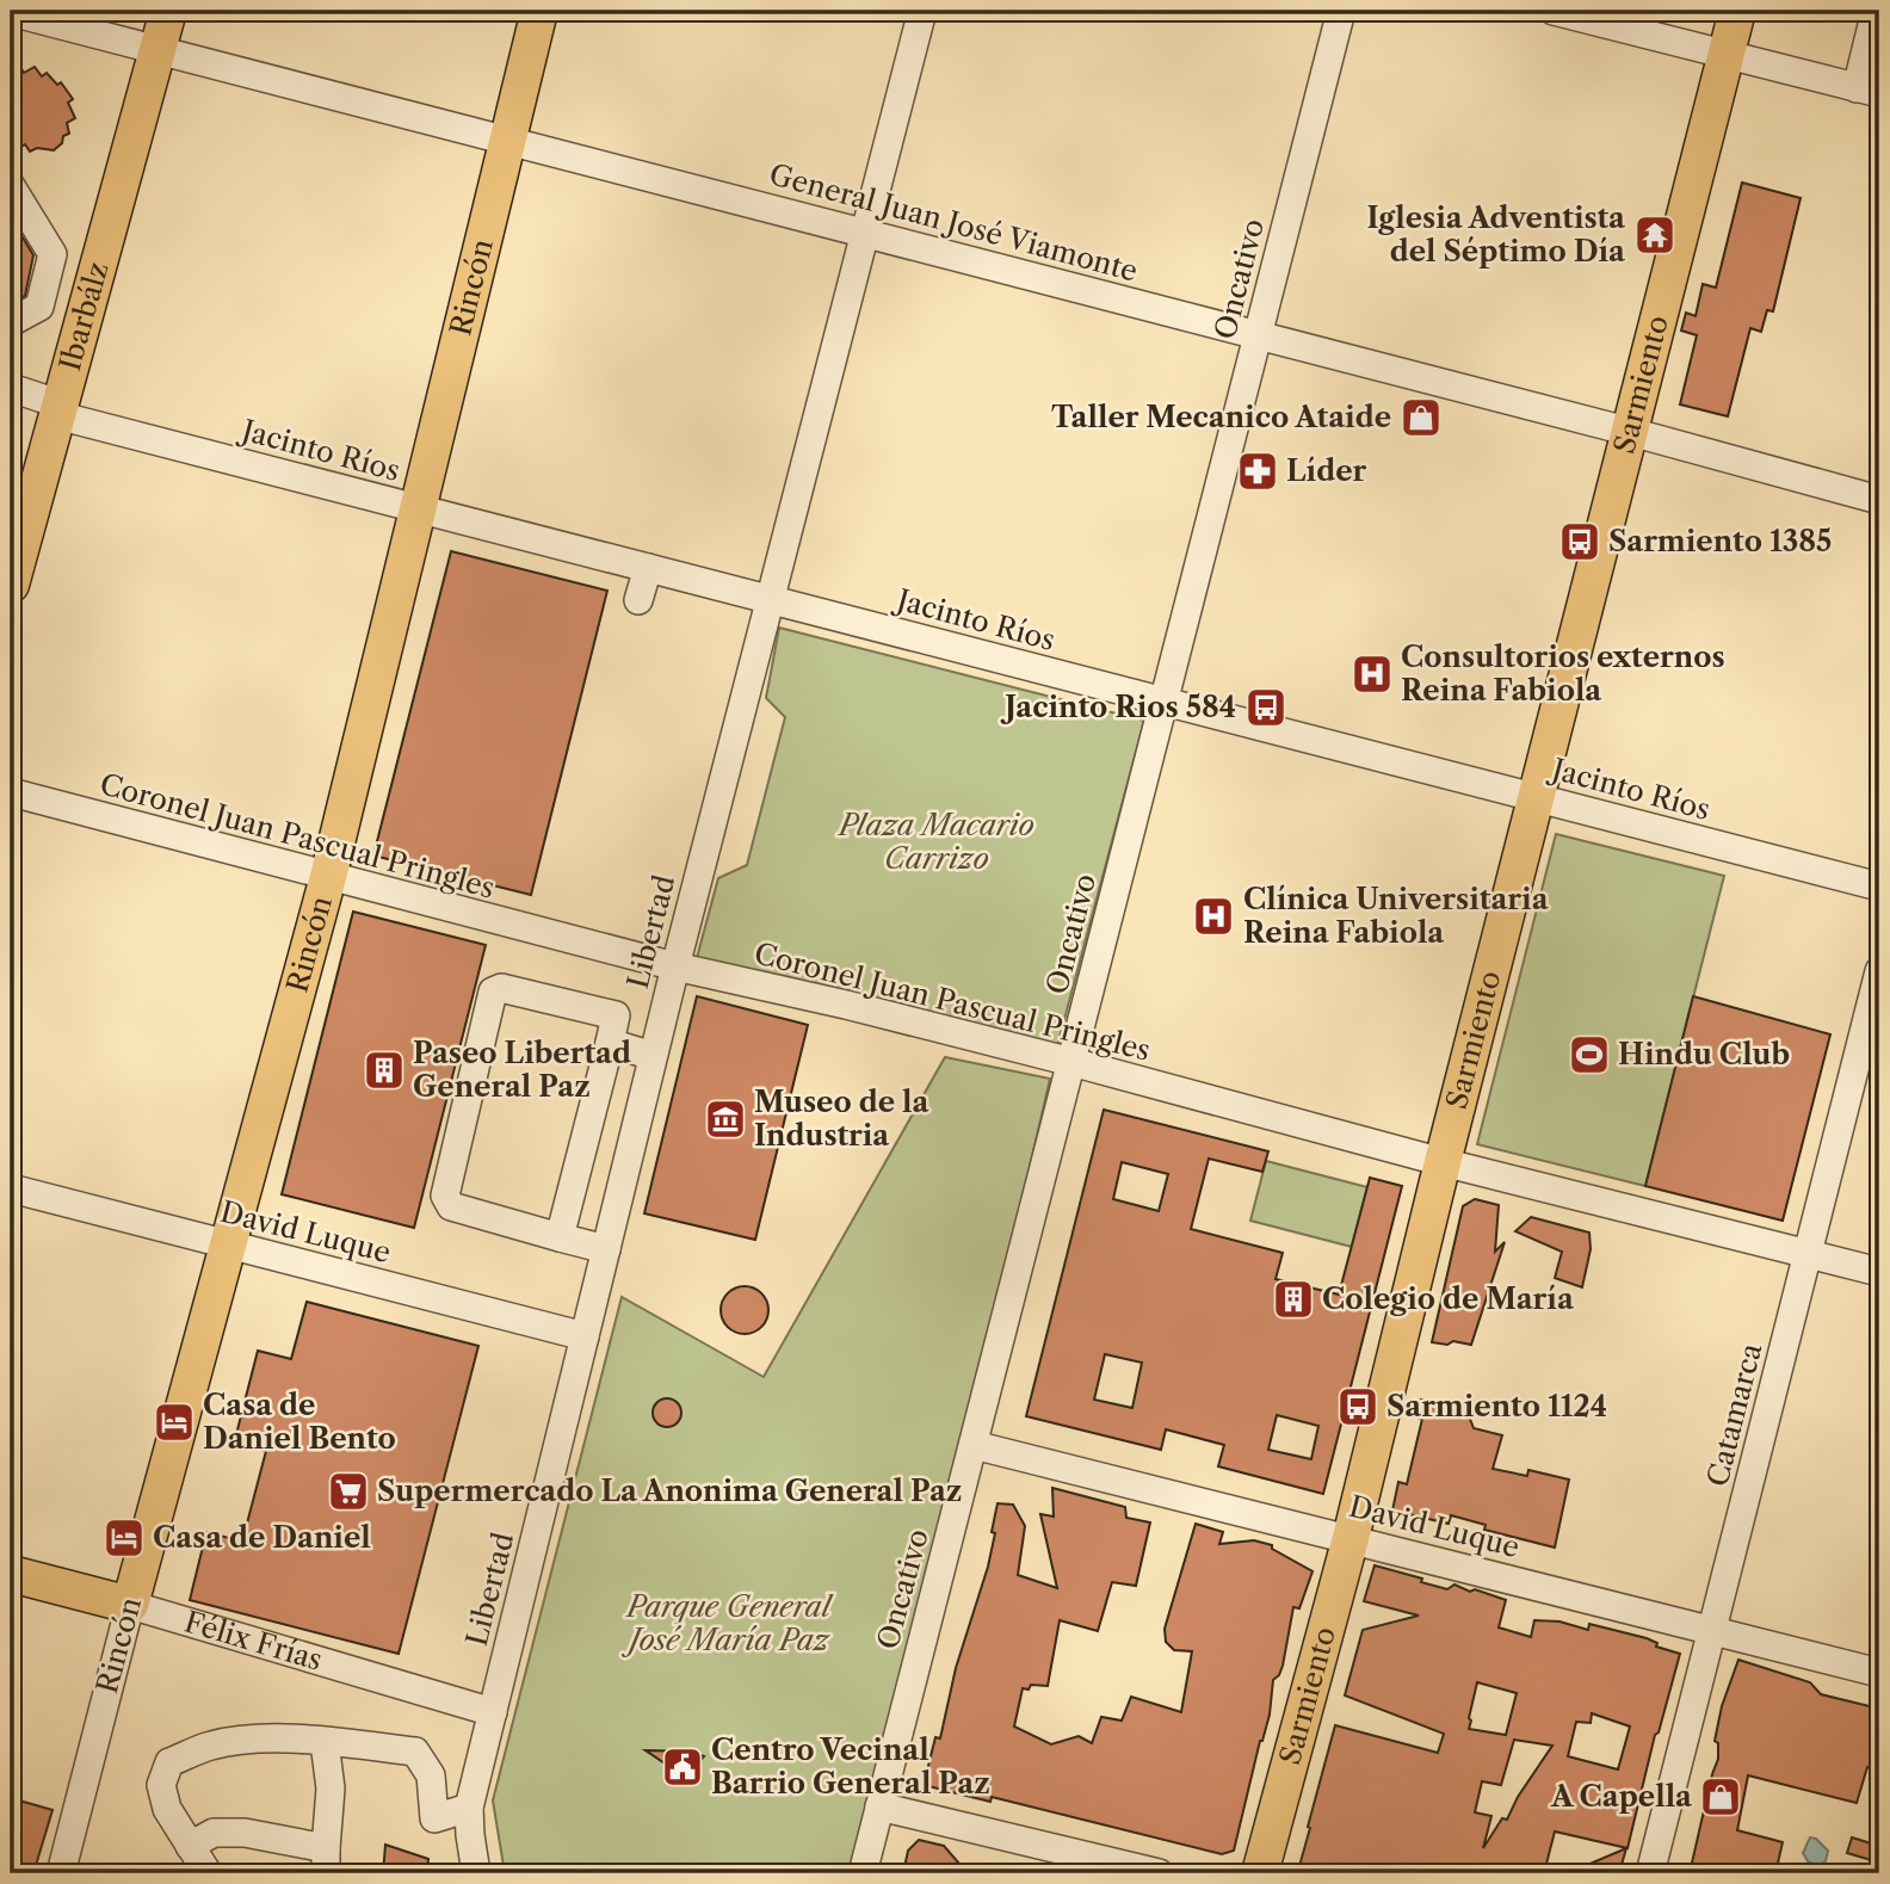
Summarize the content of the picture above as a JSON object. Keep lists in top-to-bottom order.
{
  "streets": {
    "main road": [
      "Rincón",
      "Ibarbálz",
      "Sarmiento",
      "Félix Frías"
    ],
    "street": [
      "General Juan José Viamonte",
      "Oncativo",
      "Jacinto Ríos",
      "Coronel Juan Pascual Pringles",
      "Libertad",
      "David Luque",
      "Catamarca"
    ]
  },
  "crossings": [
    ["General Juan José Viamonte", "Oncativo"],
    ["General Juan José Viamonte", "Rincón"],
    ["General Juan José Viamonte", "Ibarbálz"],
    ["General Juan José Viamonte", "Sarmiento"],
    ["General Juan José Viamonte", "Libertad"],
    ["Oncativo", "Jacinto Ríos"],
    ["Oncativo", "Coronel Juan Pascual Pringles"],
    ["Oncativo", "David Luque"],
    ["Rincón", "Jacinto Ríos"],
    ["Rincón", "Coronel Juan Pascual Pringles"],
    ["Rincón", "David Luque"],
    ["Rincón", "Félix Frías"],
    ["Ibarbálz", "Jacinto Ríos"],
    ["Sarmiento", "Jacinto Ríos"],
    ["Sarmiento", "Coronel Juan Pascual Pringles"],
    ["Sarmiento", "David Luque"],
    ["Jacinto Ríos", "Libertad"],
    ["Coronel Juan Pascual Pringles", "Libertad"],
    ["Coronel Juan Pascual Pringles", "Catamarca"],
    ["Libertad", "David Luque"],
    ["Libertad", "Félix Frías"],
    ["David Luque", "Catamarca"]
  ],
  "parks": ["Plaza Macario Carrizo", "Parque General José María Paz"],
  "places": {
    "temple": ["Iglesia Adventista del Séptimo Día"],
    "shop": ["Taller Mecanico Ataide", "A Capella"],
    "pharmacy": ["Líder"],
    "bus stop": ["Sarmiento 1385", "Jacinto Rios 584", "Sarmiento 1124"],
    "hospital": ["Consultorios externos Reina Fabiola", "Clínica Universitaria Reina Fabiola"],
    "sports": ["Hindu Club"],
    "building": ["Paseo Libertad General Paz", "Colegio de María"],
    "museum": ["Museo de la Industria"],
    "hotel": ["Casa de Daniel Bento", "Casa de Daniel"],
    "supermarket": ["Supermercado La Anonima General Paz"],
    "public building": ["Centro Vecinal Barrio General Paz"]
  }
}
